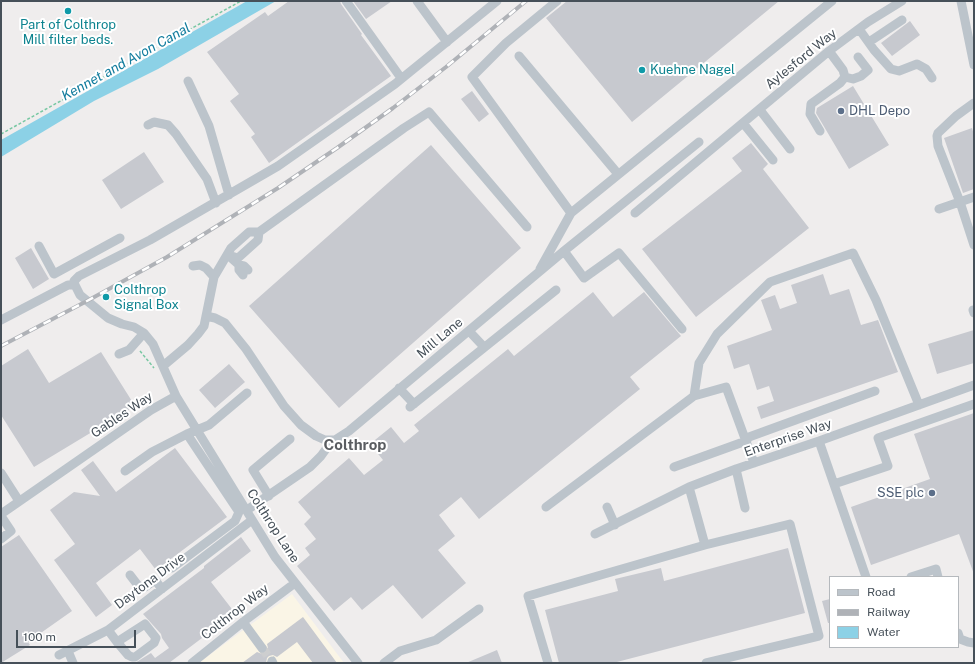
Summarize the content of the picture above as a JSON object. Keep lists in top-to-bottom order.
{
  "streets": {
    "street": [
      "Aylesford Way",
      "Mill Lane",
      "Gables Way",
      "Enterprise Way",
      "Colthrop Lane",
      "Daytona Drive",
      "Colthrop Way"
    ]
  },
  "crossings": [
    ["Gables Way", "Colthrop Lane"],
    ["Colthrop Lane", "Daytona Drive"],
    ["Colthrop Lane", "Colthrop Way"]
  ],
  "districts": ["Colthrop"],
  "water": ["Kennet and Avon Canal"],
  "places": [
    "Part of Colthrop Mill filter beds.",
    "Kuehne Nagel",
    "DHL Depo",
    "Colthrop Signal Box",
    "SSE plc"
  ],
  "legend": ["Road", "Railway", "Water"],
  "scale_bar": "100 m"
}
